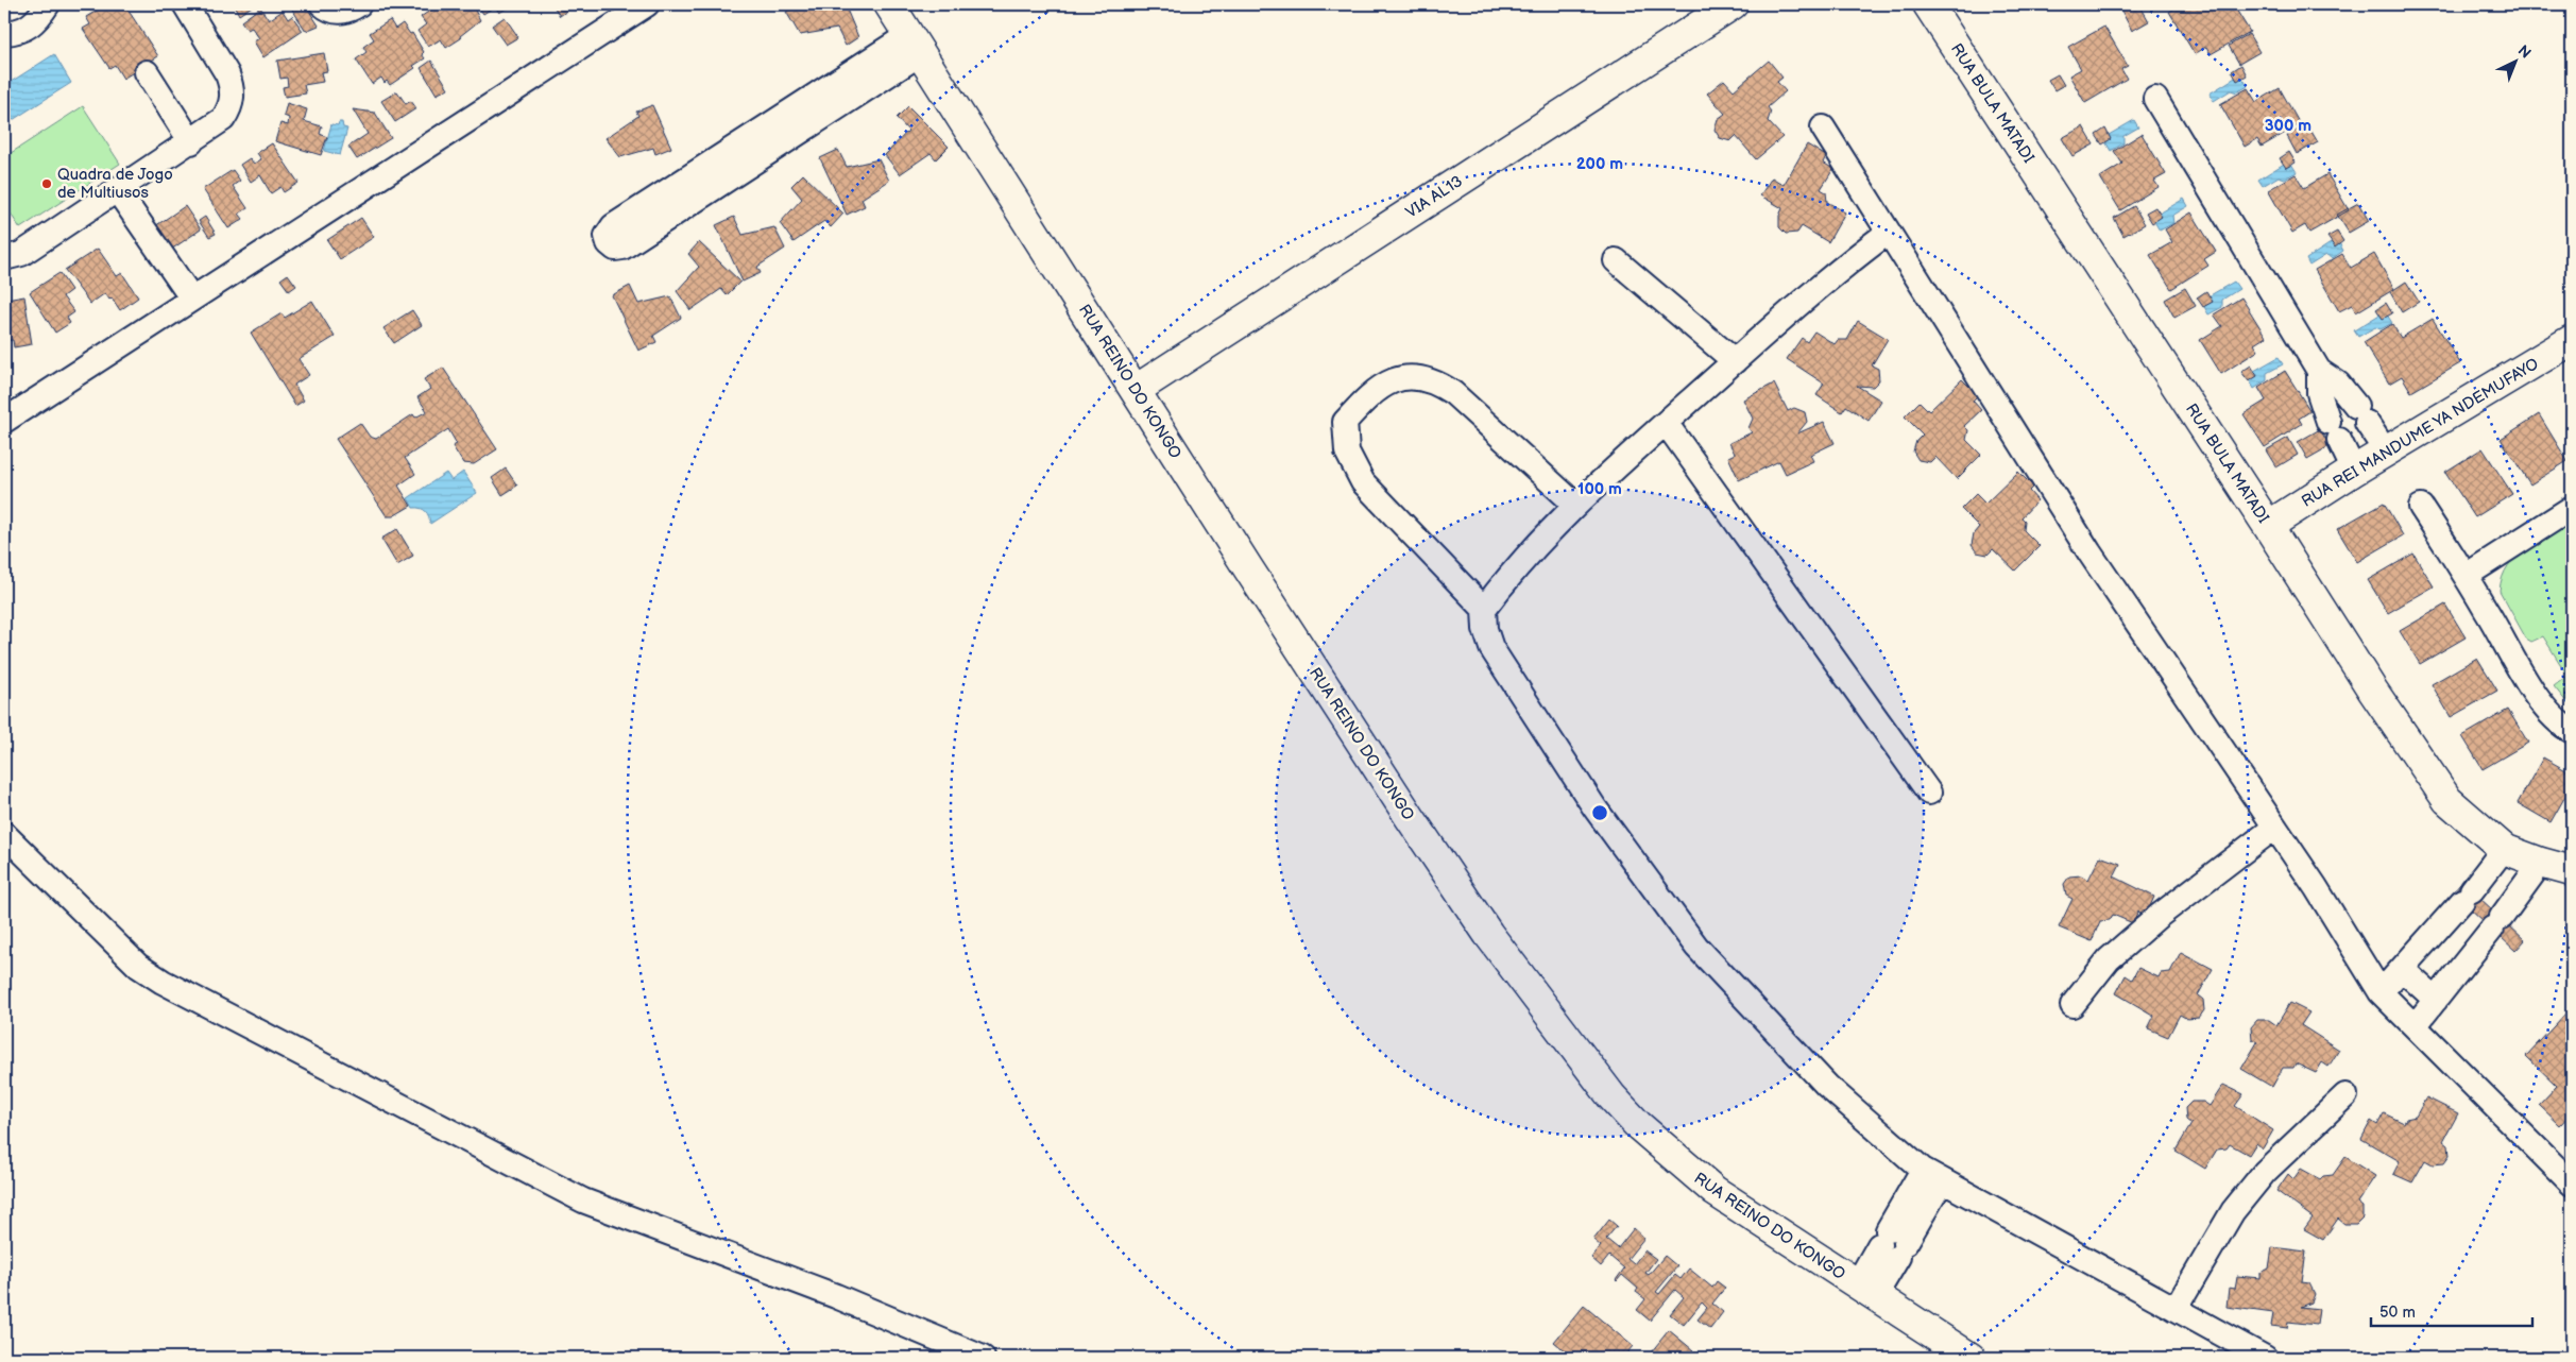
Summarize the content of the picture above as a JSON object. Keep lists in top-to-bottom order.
{
  "streets": {
    "street": [
      "RUA BULA MATADI",
      "VIA AL13",
      "RUA REINO DO KONGO",
      "RUA REI MANDUME YA NDEMUFAYO"
    ]
  },
  "crossings": [
    ["RUA BULA MATADI", "RUA REI MANDUME YA NDEMUFAYO"],
    ["VIA AL13", "RUA REINO DO KONGO"]
  ],
  "places": ["Quadra de Jogo de Multiusos"],
  "scale_bar": "50 m",
  "north": "top right",
  "rings": ["300 m", "200 m", "100 m"]
}
